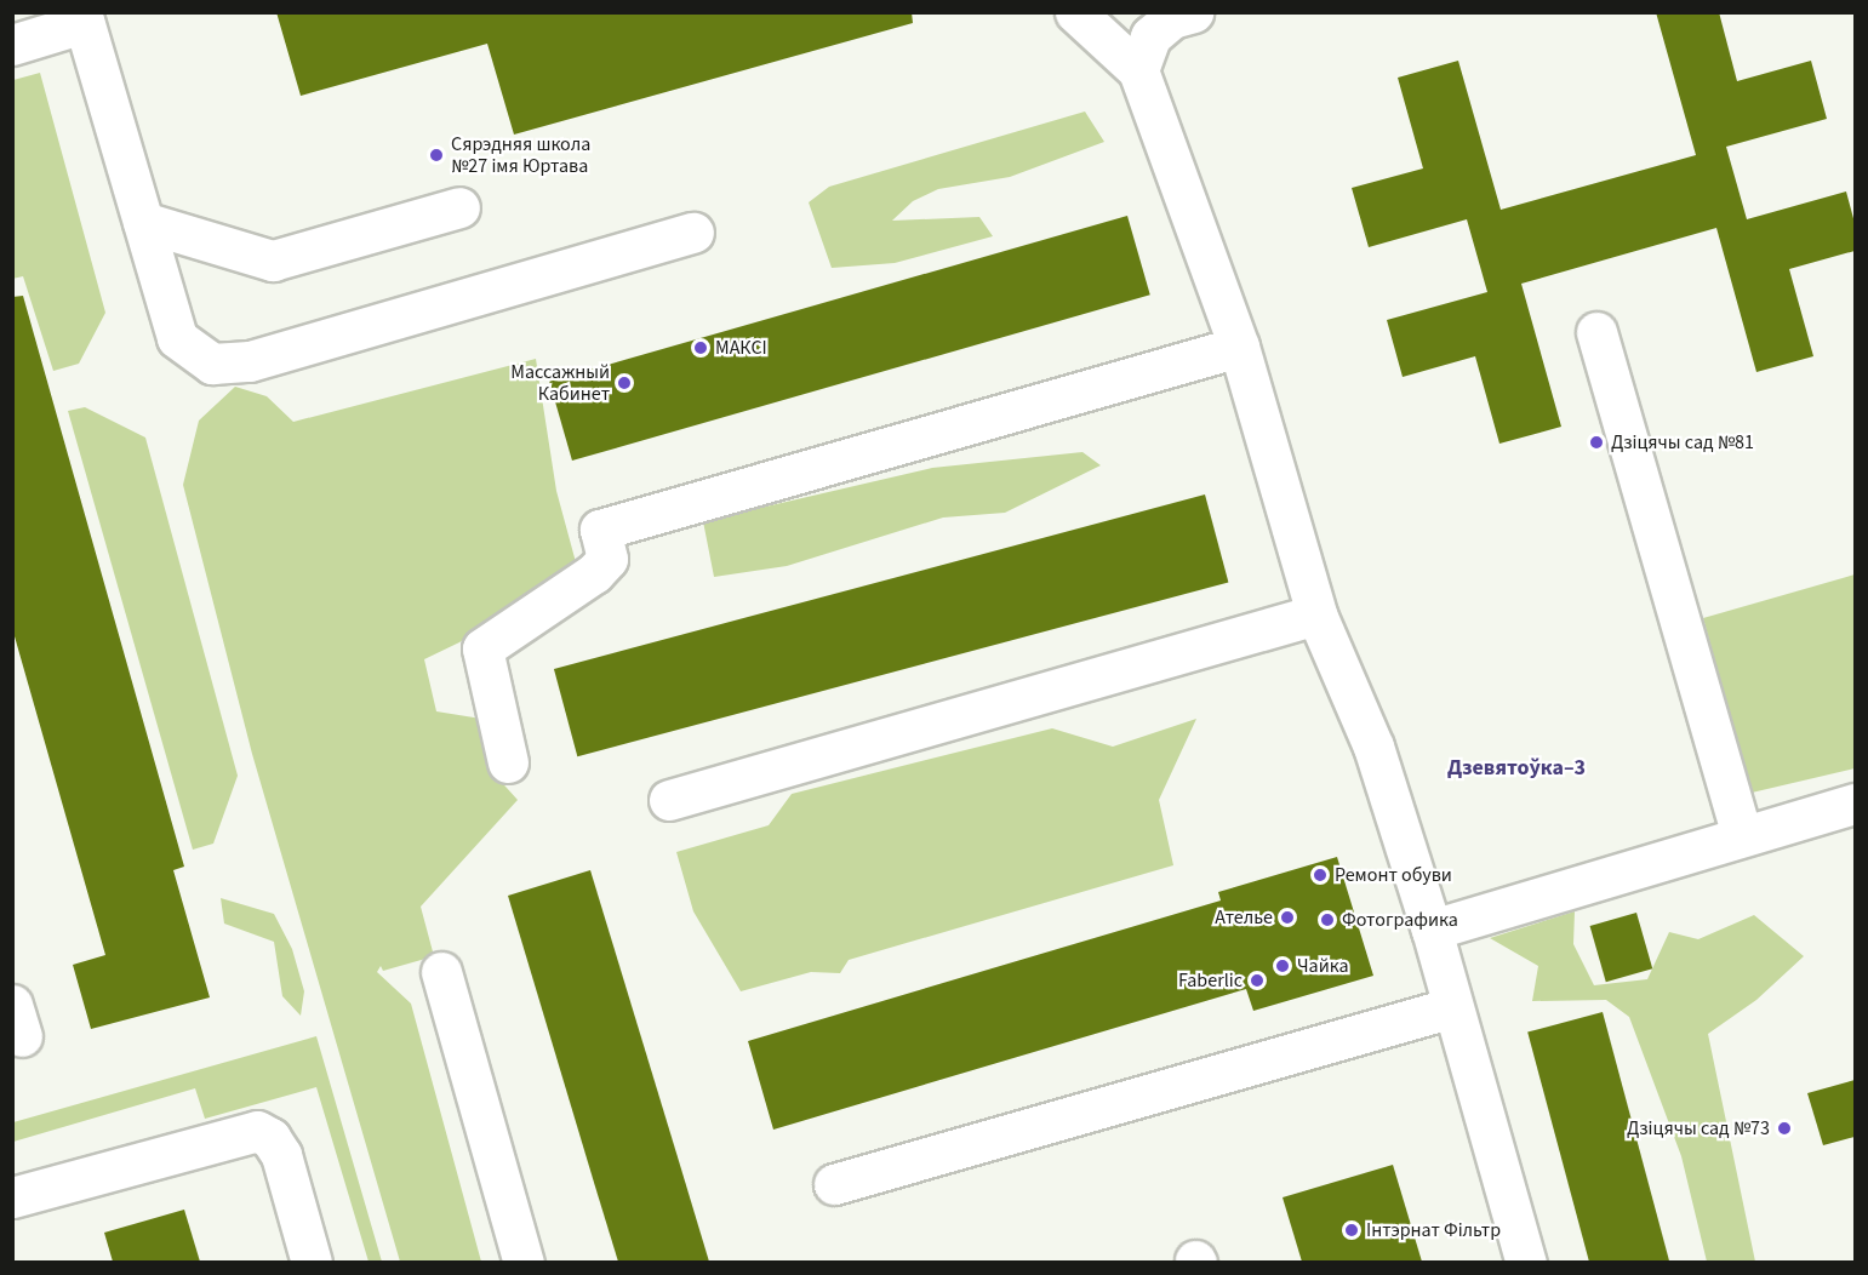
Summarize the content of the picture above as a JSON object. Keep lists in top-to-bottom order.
{
  "districts": ["Дзевятоўка–3"],
  "places": [
    "Сярэдняя школа №27 імя Юртава",
    "МАКСІ",
    "Массажный Кабинет",
    "Дзіцячы сад №81",
    "Ремонт обуви",
    "Ателье",
    "Фотографика",
    "Чайка",
    "Faberlic",
    "Дзіцячы сад №73",
    "Інтэрнат Фільтр"
  ]
}
